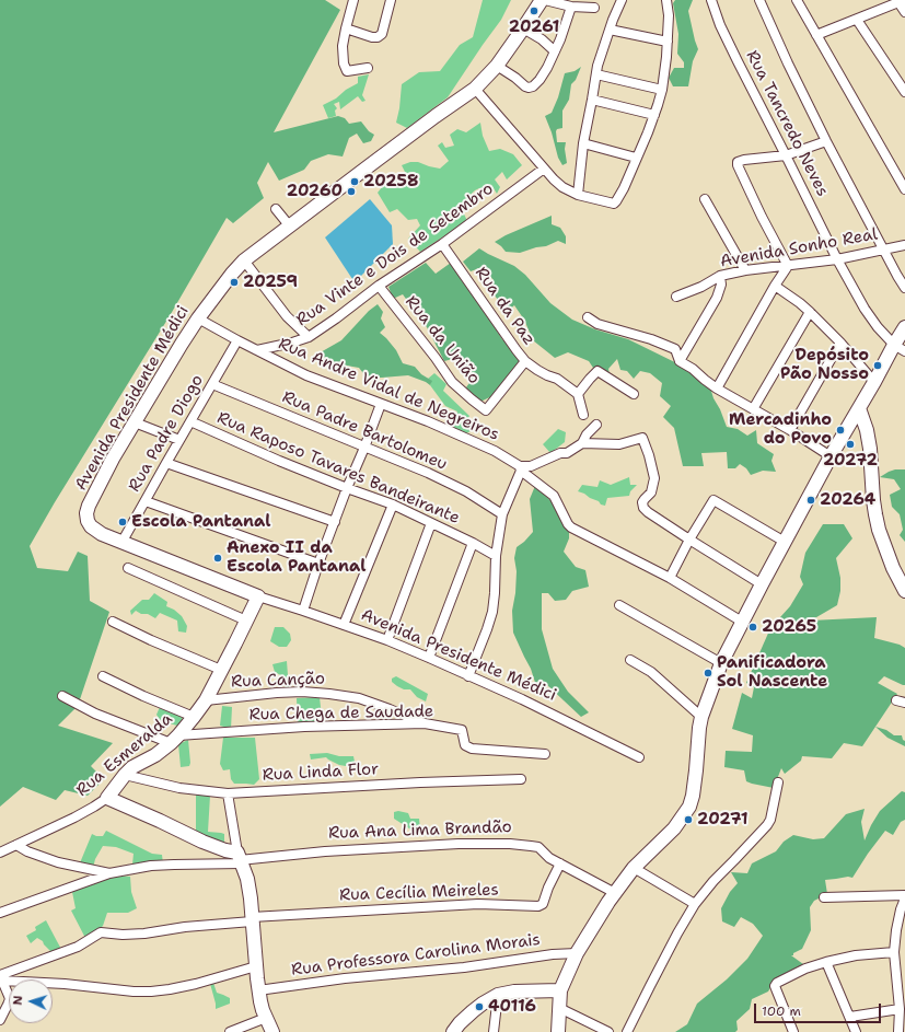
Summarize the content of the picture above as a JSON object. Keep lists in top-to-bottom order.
{
  "streets": {
    "street": [
      "Rua Tancredo Neves",
      "Avenida Sonho Real",
      "Rua Vinte e Dois de Setembro",
      "Rua da Paz",
      "Rua da União",
      "Rua Andre Vidal de Negreiros",
      "Avenida Presidente Médici",
      "Rua Padre Bartolomeu",
      "Rua Padre Diogo",
      "Rua Raposo Tavares Bandeirante",
      "Rua Canção",
      "Rua Chega de Saudade",
      "Rua Esmeralda",
      "Rua Linda Flor",
      "Rua Ana Lima Brandão",
      "Rua Cecília Meireles",
      "Rua Professora Carolina Morais"
    ]
  },
  "crossings": [
    ["Rua Tancredo Neves", "Avenida Sonho Real"],
    ["Rua Vinte e Dois de Setembro", "Rua da Paz"],
    ["Rua Vinte e Dois de Setembro", "Rua da União"],
    ["Rua Vinte e Dois de Setembro", "Rua Andre Vidal de Negreiros"],
    ["Rua da Paz", "Rua da União"],
    ["Rua Andre Vidal de Negreiros", "Avenida Presidente Médici"],
    ["Rua Andre Vidal de Negreiros", "Rua Padre Diogo"],
    ["Avenida Presidente Médici", "Rua Padre Diogo"],
    ["Avenida Presidente Médici", "Rua Esmeralda"],
    ["Rua Padre Bartolomeu", "Rua Padre Diogo"],
    ["Rua Padre Diogo", "Rua Raposo Tavares Bandeirante"],
    ["Rua Canção", "Rua Chega de Saudade"],
    ["Rua Canção", "Rua Esmeralda"],
    ["Rua Chega de Saudade", "Rua Esmeralda"],
    ["Rua Esmeralda", "Rua Linda Flor"],
    ["Rua Esmeralda", "Rua Ana Lima Brandão"],
    ["Rua Ana Lima Brandão", "Rua Cecília Meireles"]
  ],
  "places": [
    "20261",
    "20258",
    "20260",
    "20259",
    "Depósito Pão Nosso",
    "Mercadinho do Povo",
    "20272",
    "20264",
    "Escola Pantanal",
    "Anexo II da Escola Pantanal",
    "20265",
    "Panificadora Sol Nascente",
    "20271",
    "40116"
  ],
  "scale_bar": "100 m",
  "north": "left"
}
